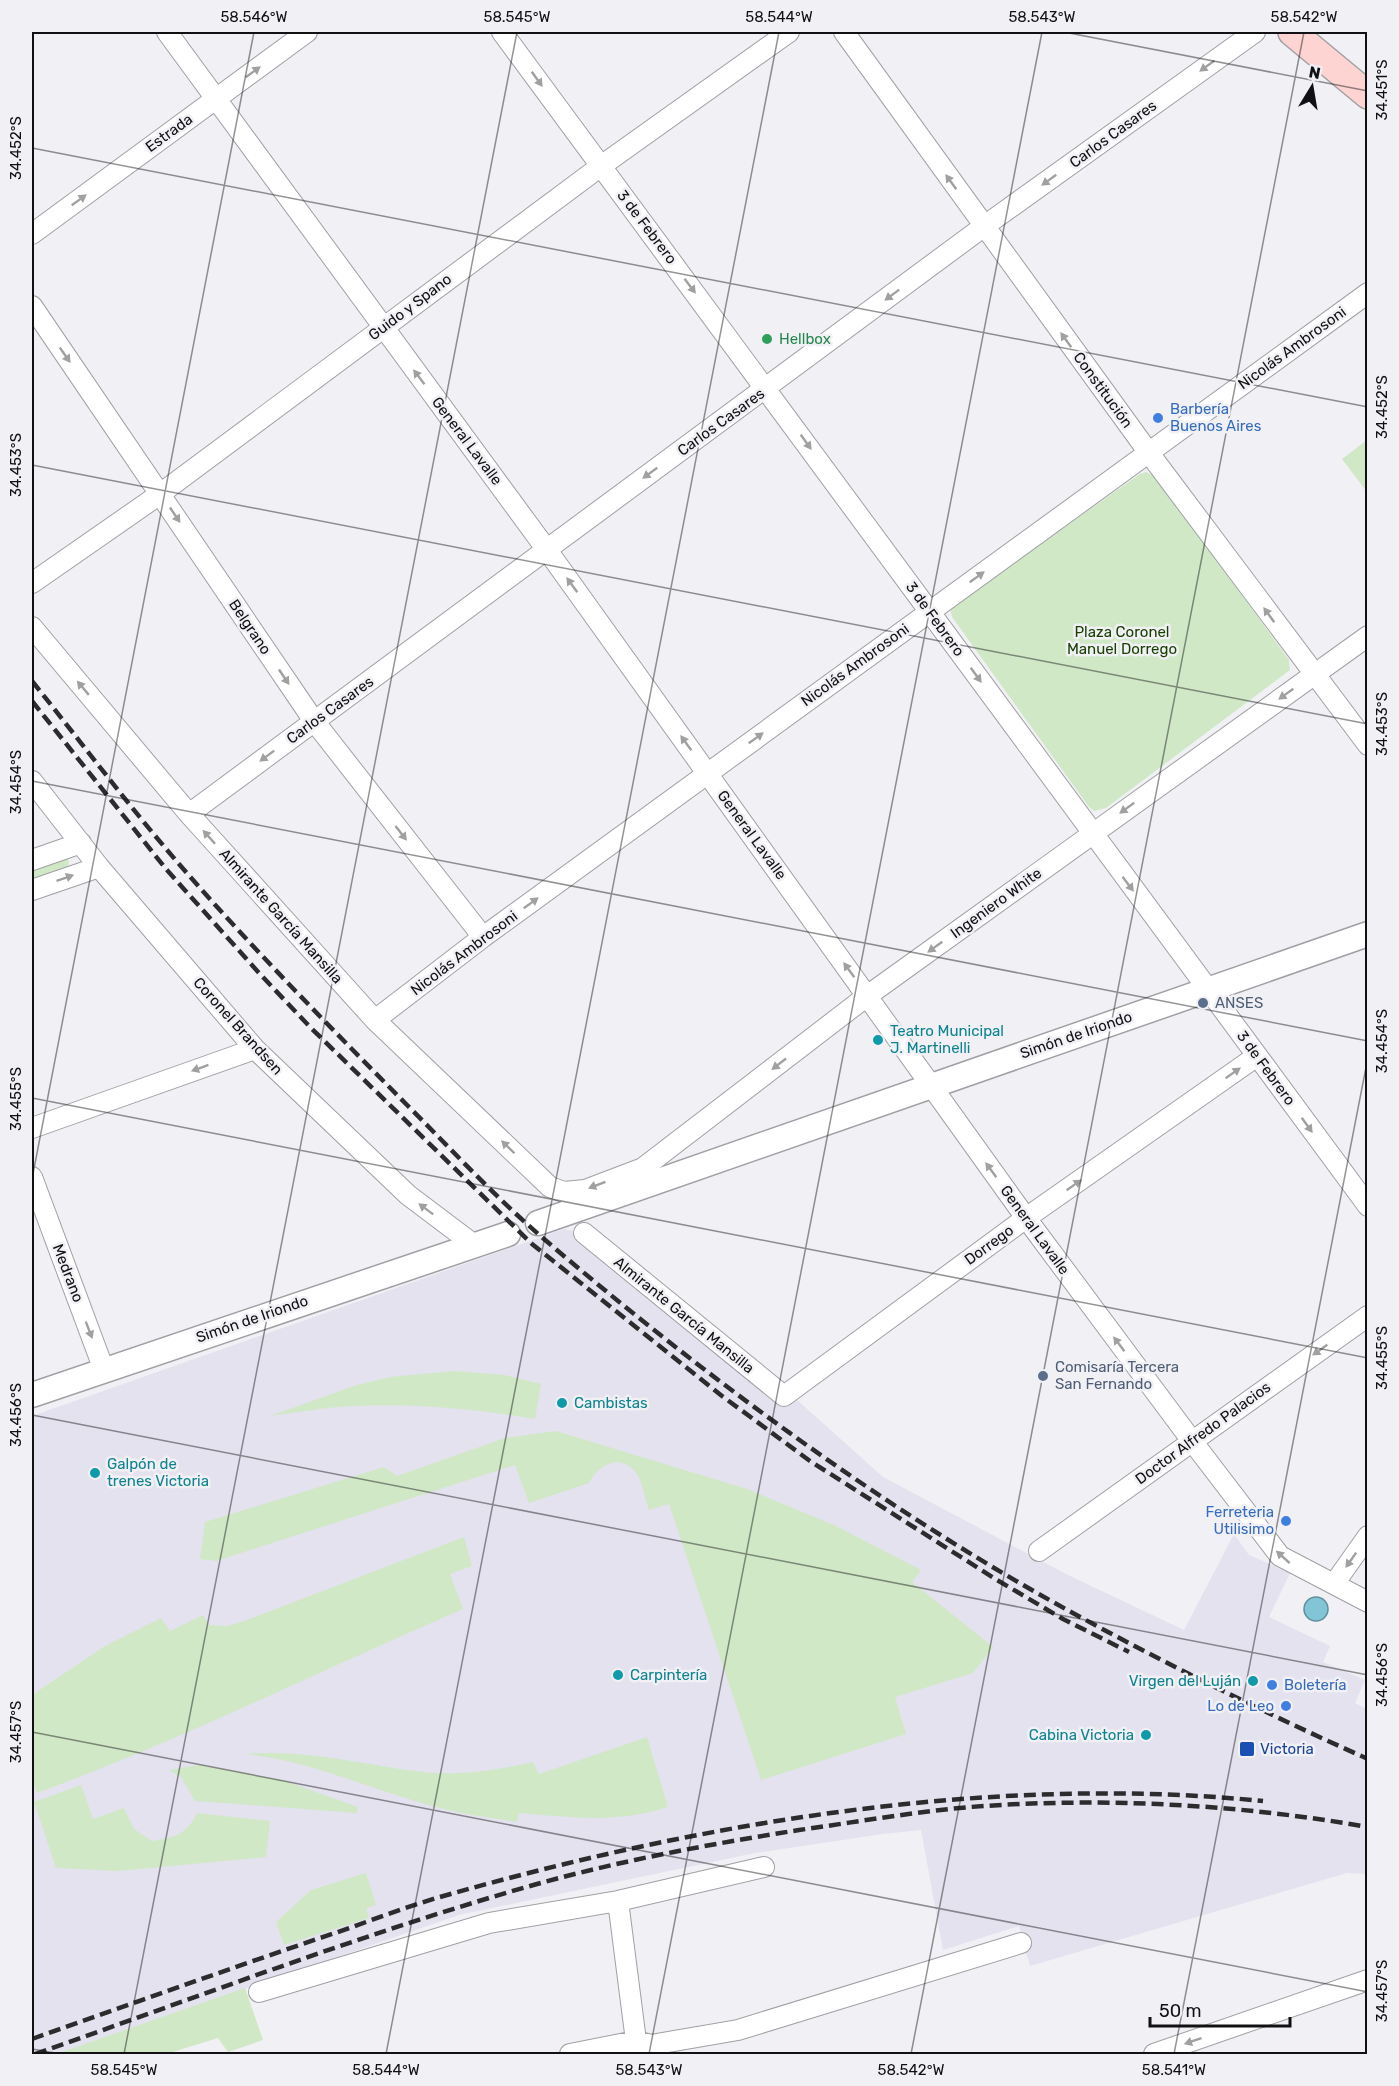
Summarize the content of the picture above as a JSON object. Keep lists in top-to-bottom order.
{
  "streets": {
    "street": [
      "Estrada",
      "Carlos Casares",
      "3 de Febrero",
      "Guido y Spano",
      "Nicolás Ambrosoni",
      "Constitución",
      "General Lavalle",
      "Belgrano",
      "Ingeniero White",
      "Almirante García Mansilla",
      "Coronel Brandsen",
      "Simón de Iriondo",
      "Dorrego",
      "Medrano",
      "Doctor Alfredo Palacios"
    ]
  },
  "crossings": [
    ["Estrada", "General Lavalle"],
    ["Carlos Casares", "3 de Febrero"],
    ["Carlos Casares", "Constitución"],
    ["Carlos Casares", "General Lavalle"],
    ["Carlos Casares", "Belgrano"],
    ["Carlos Casares", "Almirante García Mansilla"],
    ["3 de Febrero", "Guido y Spano"],
    ["3 de Febrero", "Nicolás Ambrosoni"],
    ["3 de Febrero", "Ingeniero White"],
    ["3 de Febrero", "Simón de Iriondo"],
    ["3 de Febrero", "Dorrego"],
    ["Guido y Spano", "General Lavalle"],
    ["Guido y Spano", "Belgrano"],
    ["Nicolás Ambrosoni", "Constitución"],
    ["Nicolás Ambrosoni", "General Lavalle"],
    ["Nicolás Ambrosoni", "Belgrano"],
    ["Nicolás Ambrosoni", "Almirante García Mansilla"],
    ["Constitución", "Ingeniero White"],
    ["General Lavalle", "Ingeniero White"],
    ["General Lavalle", "Simón de Iriondo"],
    ["General Lavalle", "Dorrego"],
    ["General Lavalle", "Doctor Alfredo Palacios"],
    ["Ingeniero White", "Simón de Iriondo"],
    ["Almirante García Mansilla", "Simón de Iriondo"],
    ["Almirante García Mansilla", "Dorrego"],
    ["Coronel Brandsen", "Simón de Iriondo"],
    ["Simón de Iriondo", "Medrano"]
  ],
  "one_way": [
    "Estrada",
    "Carlos Casares",
    "3 de Febrero",
    "Nicolás Ambrosoni",
    "Constitución",
    "General Lavalle",
    "Belgrano",
    "Ingeniero White",
    "Almirante García Mansilla",
    "Coronel Brandsen",
    "Dorrego",
    "Medrano",
    "Doctor Alfredo Palacios"
  ],
  "parks": ["Plaza Coronel Manuel Dorrego"],
  "places": {
    "other": [
      "Hellbox",
      "Barbería Buenos Aires",
      "ANSES",
      "Teatro Municipal J. Martinelli",
      "Comisaría Tercera San Fernando",
      "Cambistas",
      "Galpón de trenes Victoria",
      "Ferreteria Utilisimo",
      "Carpintería",
      "Virgen del Luján",
      "Boletería",
      "Lo de Leo",
      "Cabina Victoria"
    ],
    "transit": ["Victoria"]
  },
  "scale_bar": "50 m",
  "north": "top",
  "coordinates": [
    "58.546°W",
    "58.545°W",
    "58.544°W",
    "58.543°W",
    "58.542°W",
    "34.451°S",
    "34.452°S",
    "34.453°S",
    "34.454°S",
    "34.455°S",
    "34.456°S",
    "34.457°S",
    "58.541°W"
  ]
}
